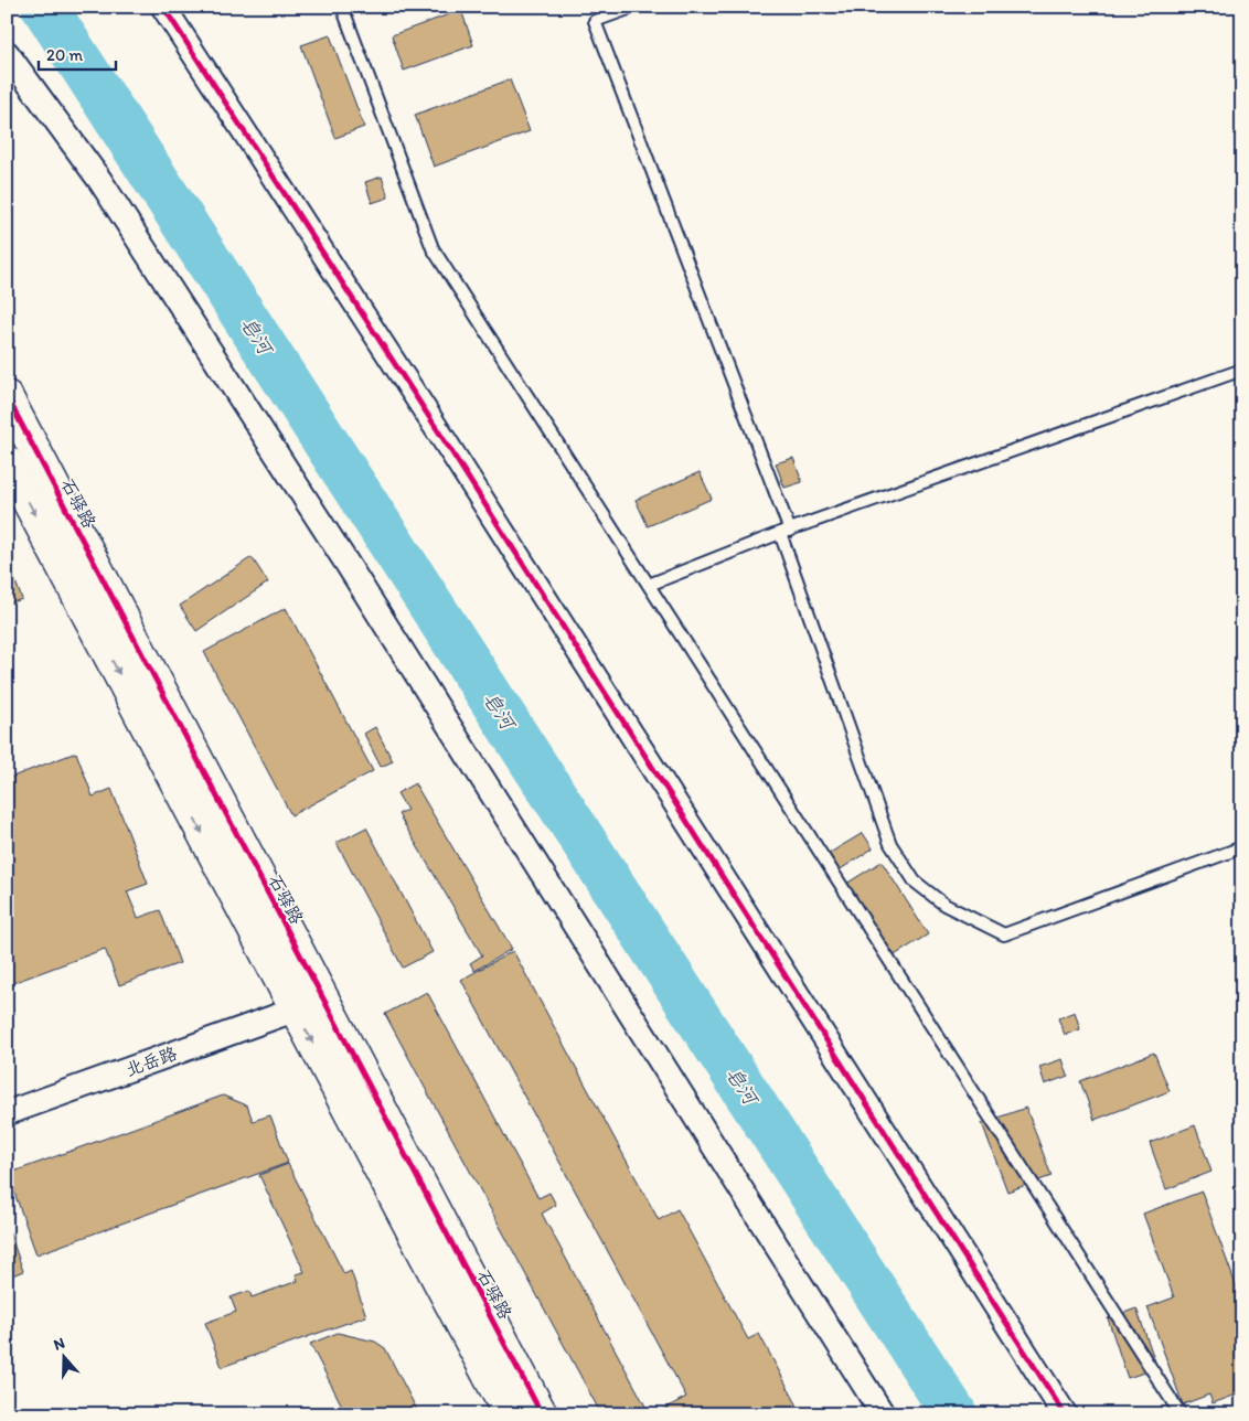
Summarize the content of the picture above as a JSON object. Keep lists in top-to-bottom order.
{
  "streets": {
    "street": ["石驿路", "北岳路"]
  },
  "water": ["皂河"],
  "scale_bar": "20 m",
  "north": "top"
}
